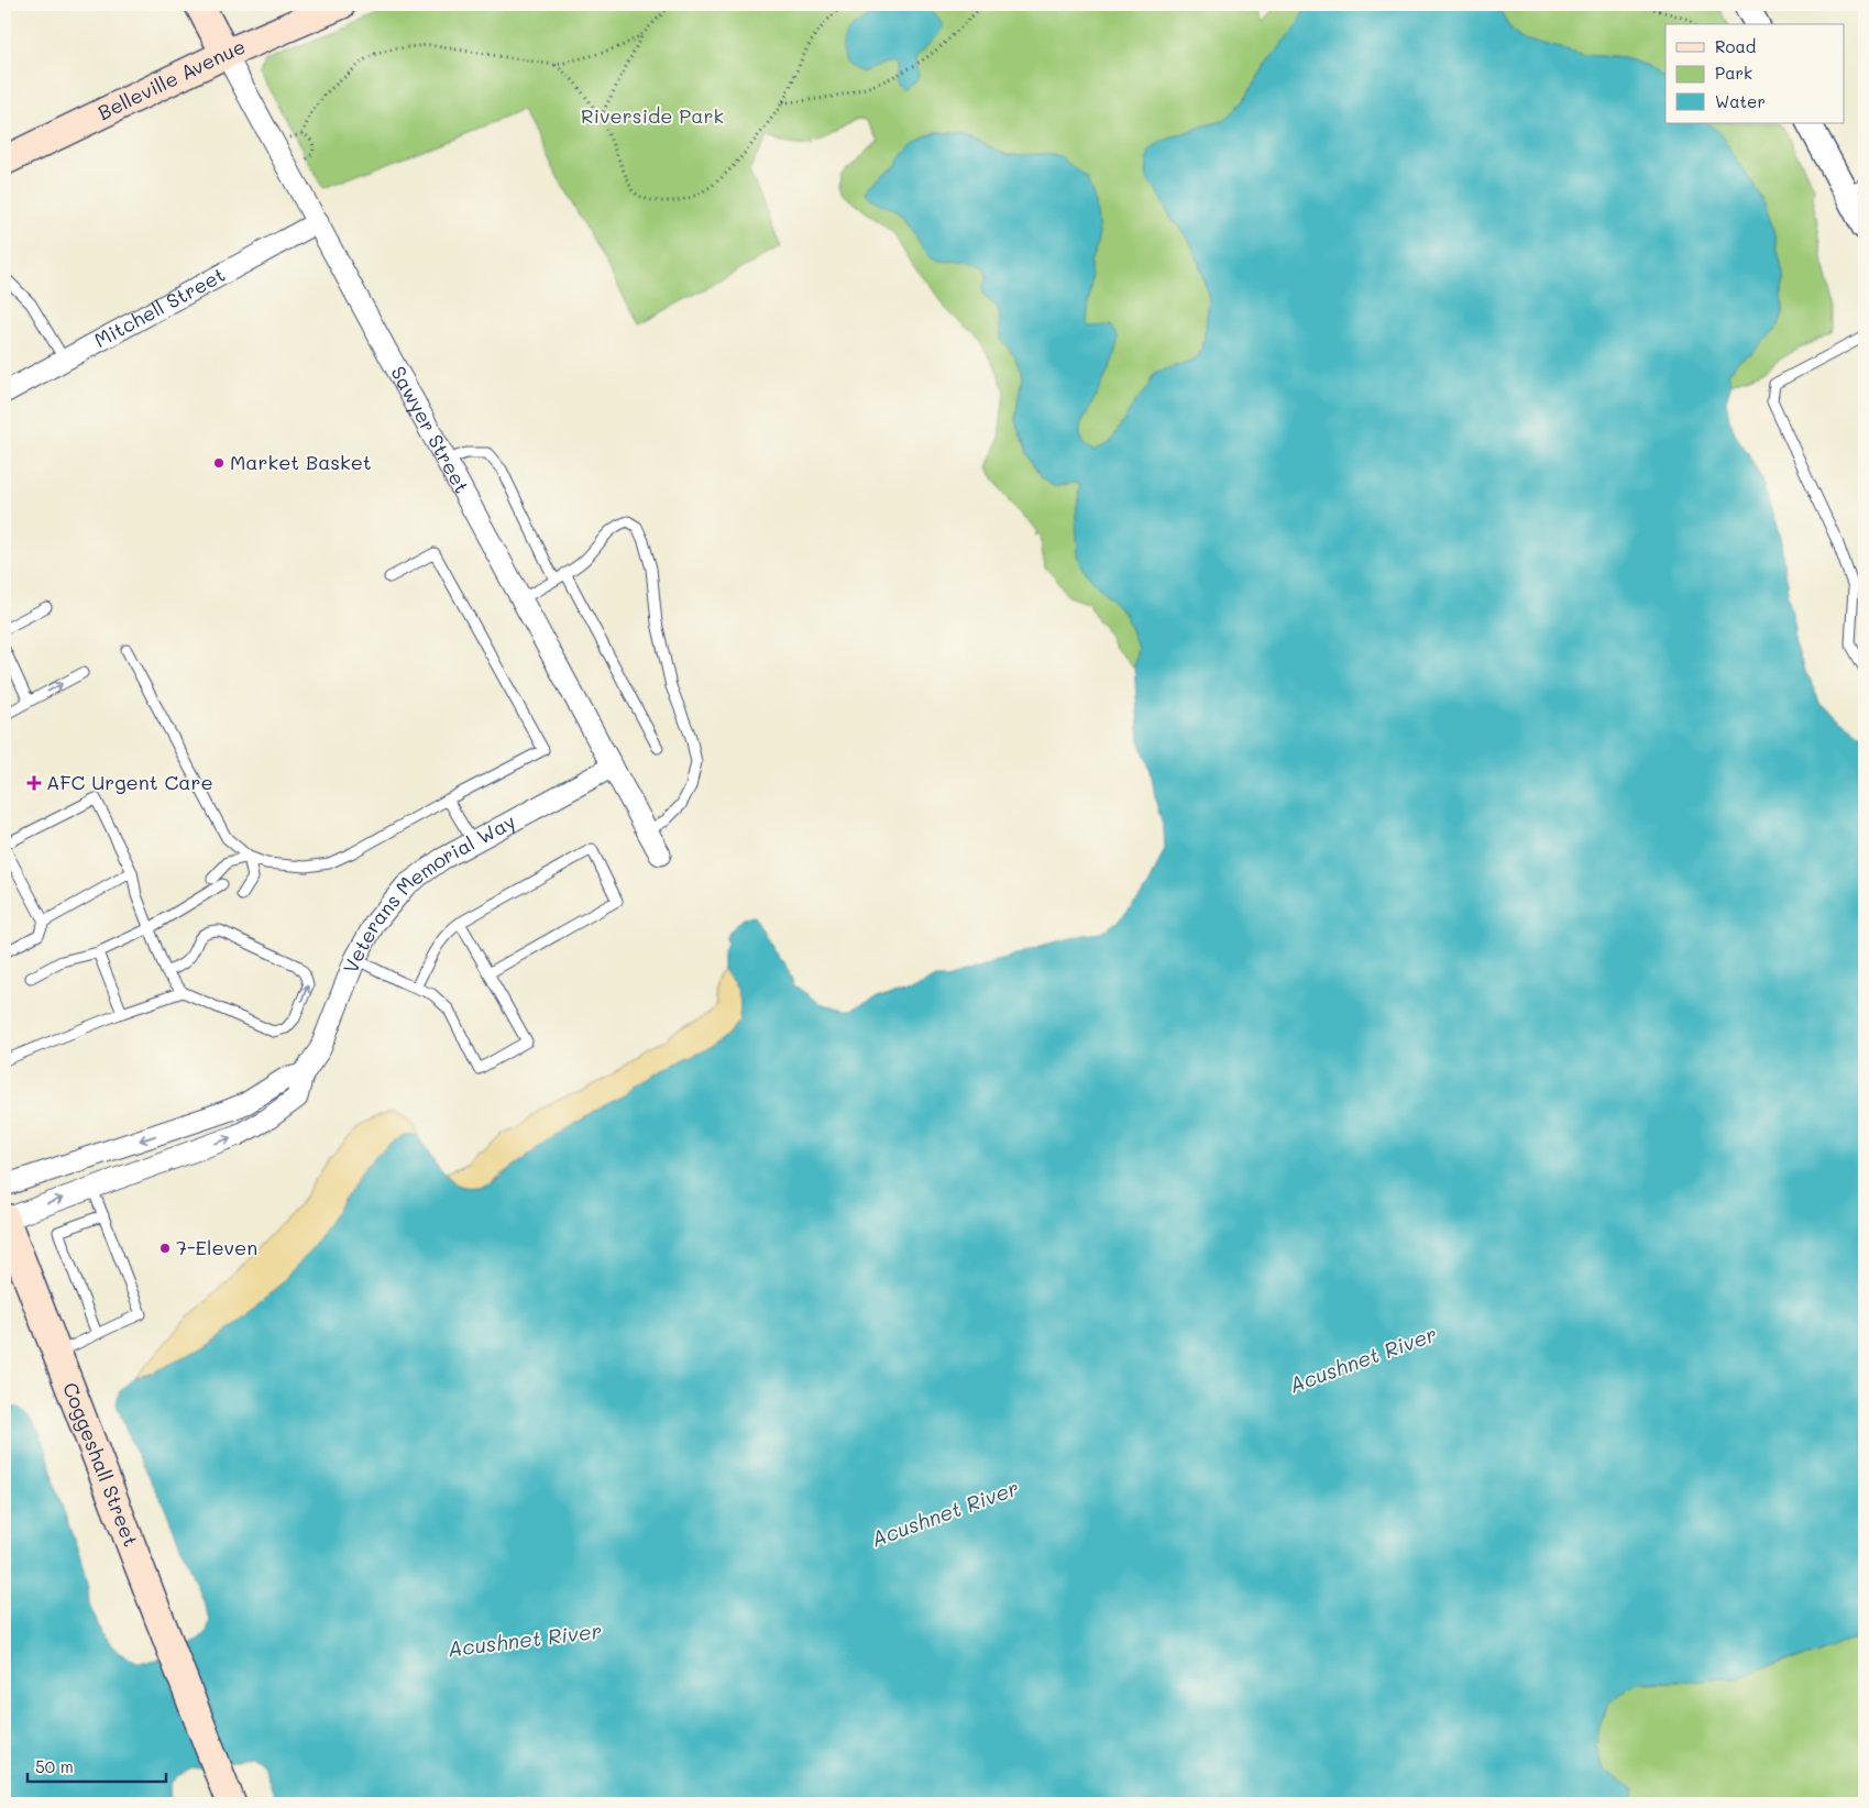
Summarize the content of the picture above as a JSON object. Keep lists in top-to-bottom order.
{
  "streets": {
    "main road": ["Belleville Avenue", "Sawyer Street", "Coggeshall Street"],
    "street": ["Mitchell Street", "Veterans Memorial Way"]
  },
  "crossings": [
    ["Belleville Avenue", "Sawyer Street"],
    ["Mitchell Street", "Sawyer Street"],
    ["Sawyer Street", "Veterans Memorial Way"],
    ["Veterans Memorial Way", "Coggeshall Street"]
  ],
  "water": ["Acushnet River"],
  "parks": ["Riverside Park"],
  "places": {
    "other": ["Market Basket", "7-Eleven"],
    "health": ["AFC Urgent Care"]
  },
  "legend": ["Road", "Park", "Water"],
  "scale_bar": "50 m"
}
